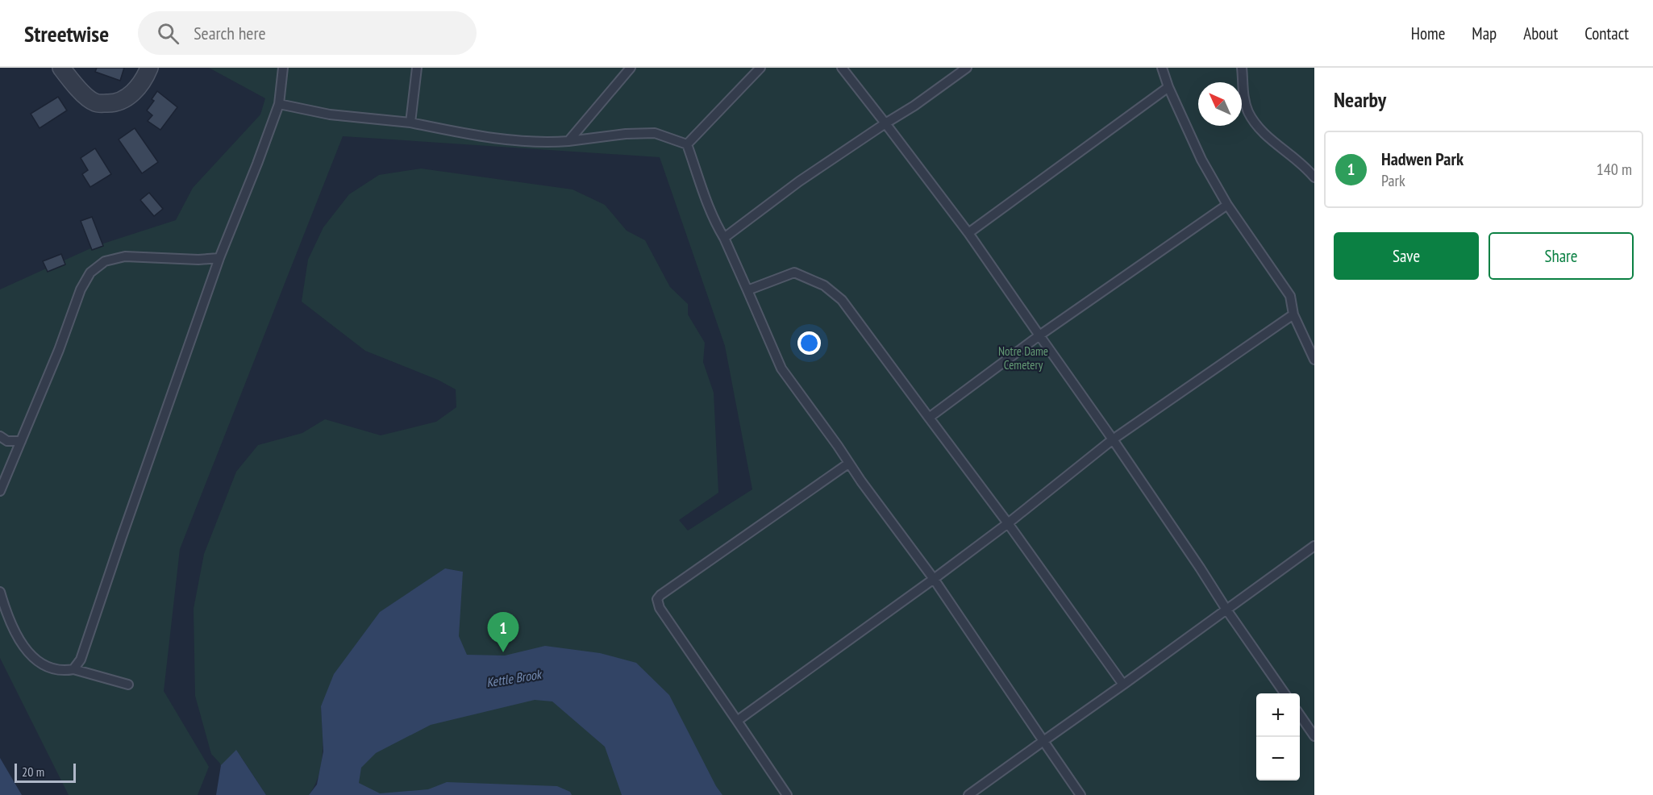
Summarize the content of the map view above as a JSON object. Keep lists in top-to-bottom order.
{
  "water": ["Kettle Brook"],
  "parks": ["Notre Dame Cemetery"],
  "scale_bar": "20 m",
  "north": "top left",
  "page": {
    "header": "Streetwise",
    "search": "Search here",
    "nav": [
      "Home",
      "Map",
      "About",
      "Contact"
    ],
    "heading": "Nearby",
    "list": [
      {
        "mark": "1",
        "name": "Hadwen Park",
        "note": "Park",
        "value": "140 m"
      }
    ],
    "buttons": ["Save", "Share"],
    "pins": "1",
    "map_buttons": ["+", "−"],
    "scale": "20 m"
  }
}
